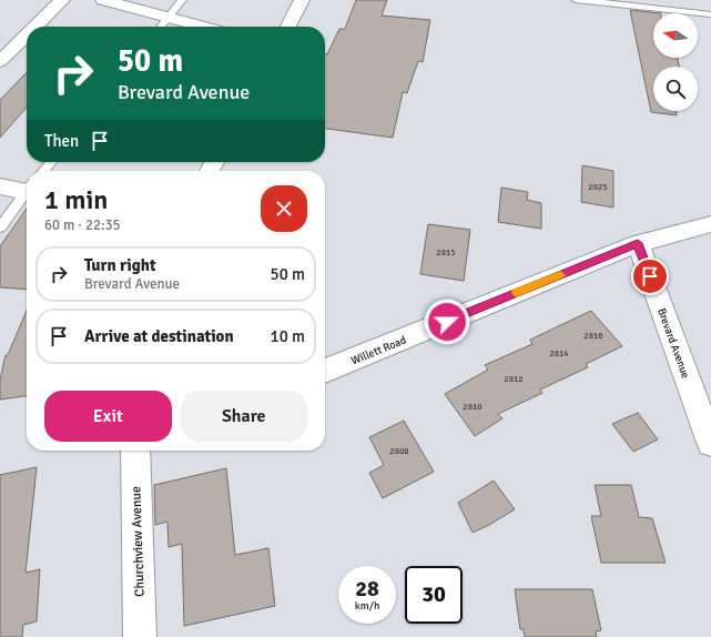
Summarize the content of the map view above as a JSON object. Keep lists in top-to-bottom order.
{
  "streets": {
    "street": ["Brevard Avenue", "Willett Road", "Churchview Avenue"]
  },
  "crossings": [
    ["Brevard Avenue", "Willett Road"]
  ],
  "house_numbers": [
    "2825",
    "2815",
    "2816",
    "2814",
    "2812",
    "2810",
    "2808"
  ],
  "north": "left",
  "page": {
    "turn": ["50 m", "Brevard Avenue"],
    "then": "Then",
    "heading": ["1 min", "60 m · 22:35"],
    "list": [
      {
        "name": "Turn right",
        "note": "Brevard Avenue",
        "value": "50 m"
      },
      {
        "name": "Arrive at destination",
        "value": "10 m"
      }
    ],
    "buttons": ["Exit", "Share"],
    "speed": "28 km/h",
    "limit": "30"
  }
}
